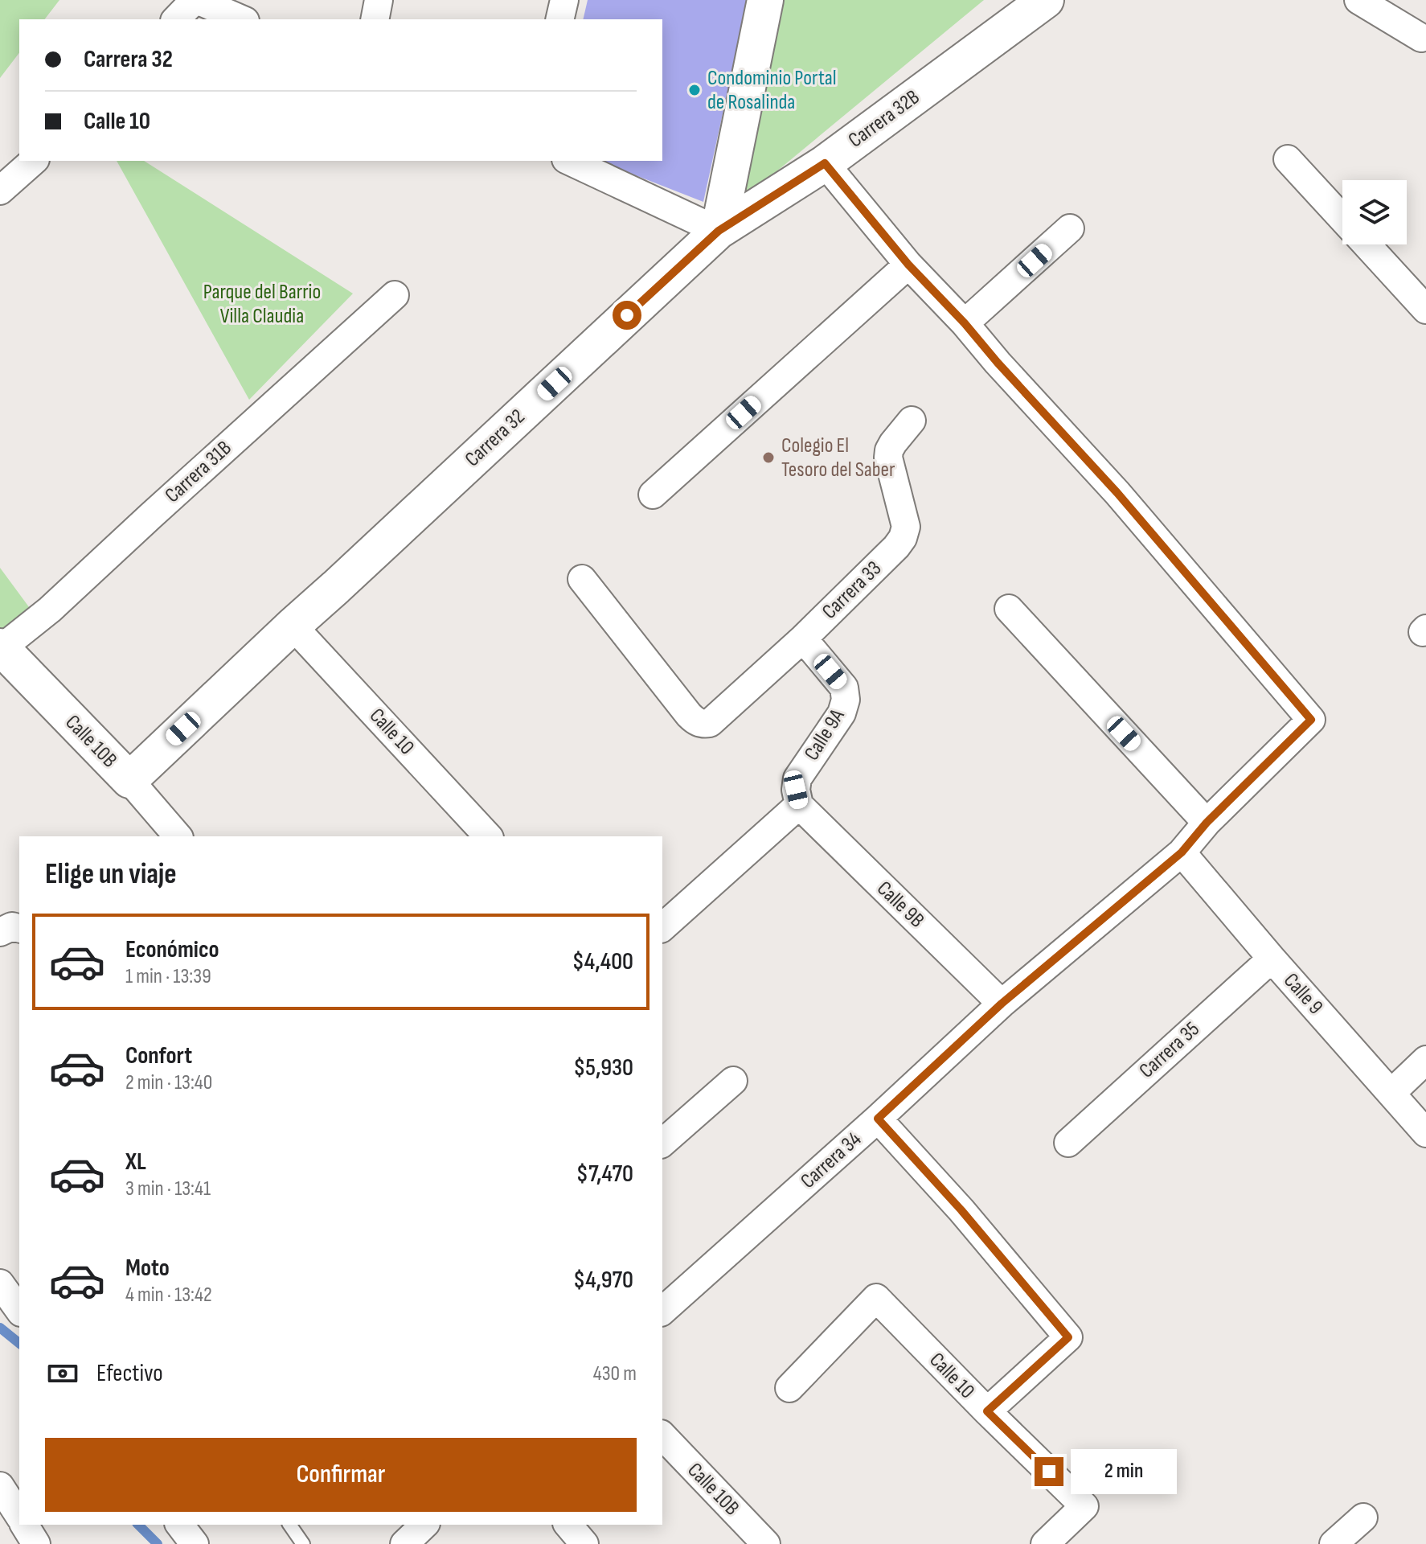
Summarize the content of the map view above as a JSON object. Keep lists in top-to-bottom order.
{
  "streets": {
    "street": [
      "Carrera 32B",
      "Carrera 32",
      "Carrera 31B",
      "Carrera 33",
      "Calle 10",
      "Calle 9A",
      "Calle 10B",
      "Calle 9B",
      "Calle 9",
      "Carrera 35",
      "Carrera 34"
    ]
  },
  "crossings": [
    ["Carrera 32B", "Carrera 32"],
    ["Carrera 32", "Calle 10"],
    ["Carrera 32", "Calle 10B"],
    ["Carrera 31B", "Calle 10B"],
    ["Carrera 33", "Calle 9A"],
    ["Calle 9A", "Calle 9B"],
    ["Calle 9B", "Carrera 34"],
    ["Calle 9", "Carrera 35"],
    ["Calle 9", "Carrera 34"]
  ],
  "parks": ["Parque del Barrio Villa Claudia"],
  "places": ["Condominio Portal de Rosalinda", "Colegio El Tesoro del Saber"],
  "page": {
    "banner": ["Carrera 32", "Calle 10"],
    "heading": "Elige un viaje",
    "list": [
      {
        "name": "Económico",
        "note": "1 min · 13:39",
        "value": "$4,400"
      },
      {
        "name": "Confort",
        "note": "2 min · 13:40",
        "value": "$5,930"
      },
      {
        "name": "XL",
        "note": "3 min · 13:41",
        "value": "$7,470"
      },
      {
        "name": "Moto",
        "note": "4 min · 13:42",
        "value": "$4,970"
      }
    ],
    "pay": ["Efectivo", "430 m"],
    "buttons": "Confirmar",
    "bubble": "2 min"
  }
}
